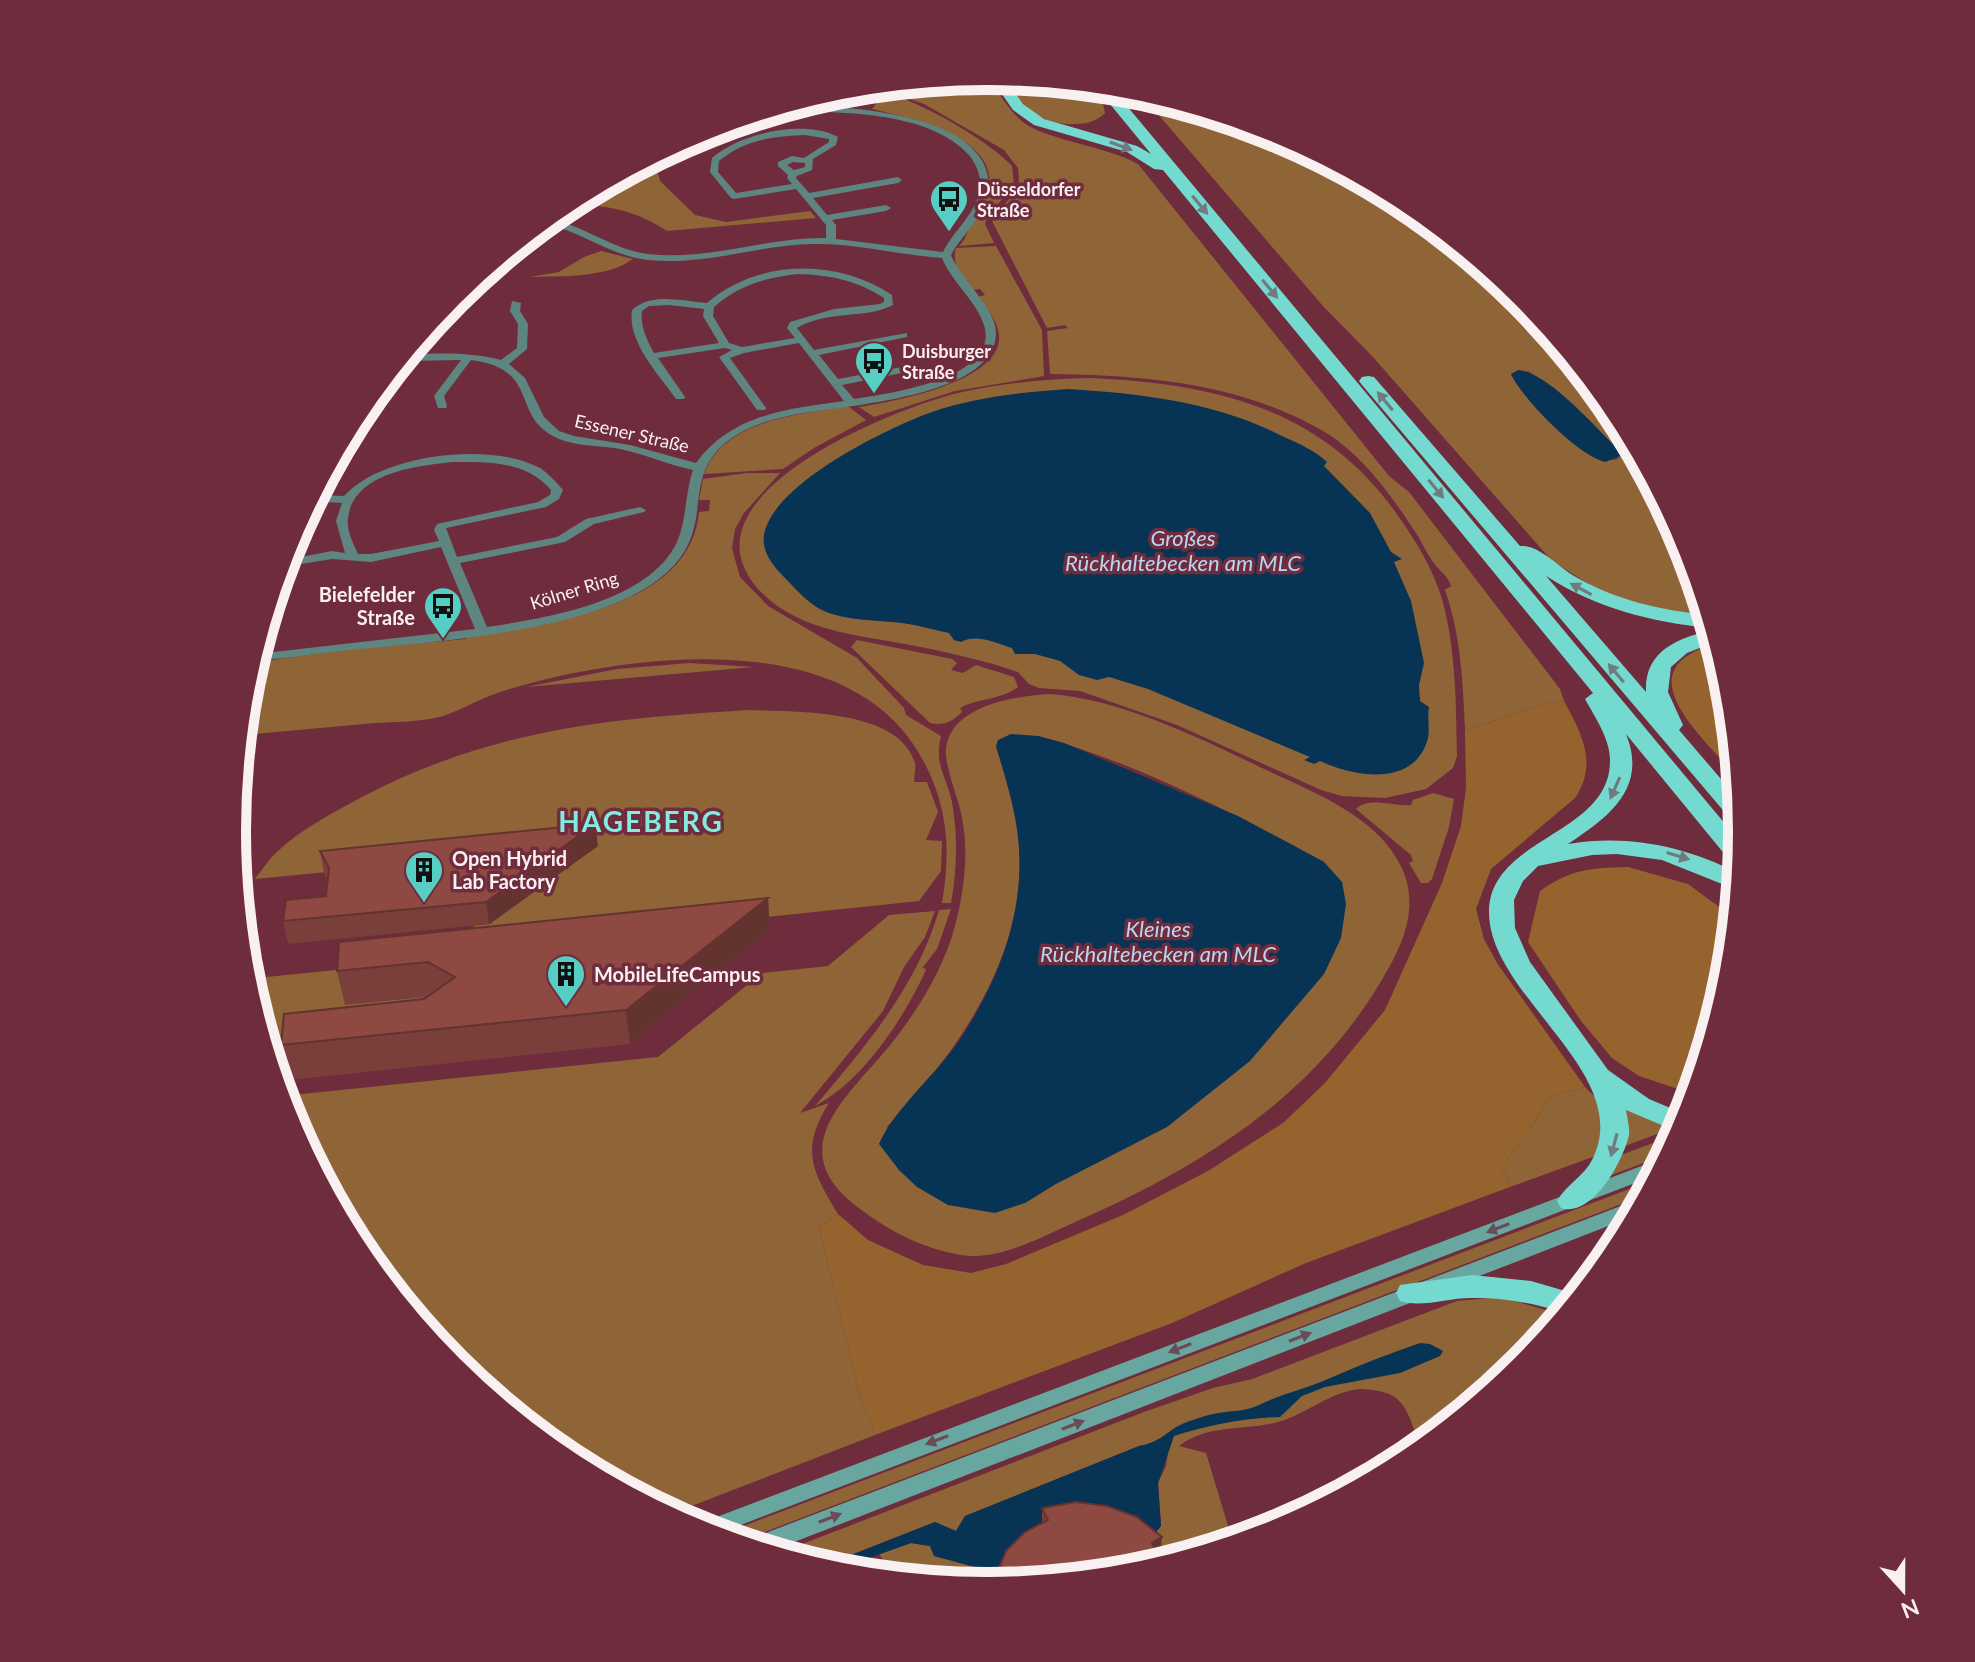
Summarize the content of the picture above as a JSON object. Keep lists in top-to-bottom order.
{
  "streets": {
    "street": ["Essener Straße", "Kölner Ring"]
  },
  "crossings": [
    ["Essener Straße", "Kölner Ring"]
  ],
  "districts": ["HAGEBERG"],
  "water": ["Großes Rückhaltebecken am MLC", "Kleines Rückhaltebecken am MLC"],
  "places": {
    "bus stop": ["Düsseldorfer Straße", "Duisburger Straße", "Bielefelder Straße"],
    "building": ["Open Hybrid Lab Factory", "MobileLifeCampus"]
  },
  "north": "bottom"
}
